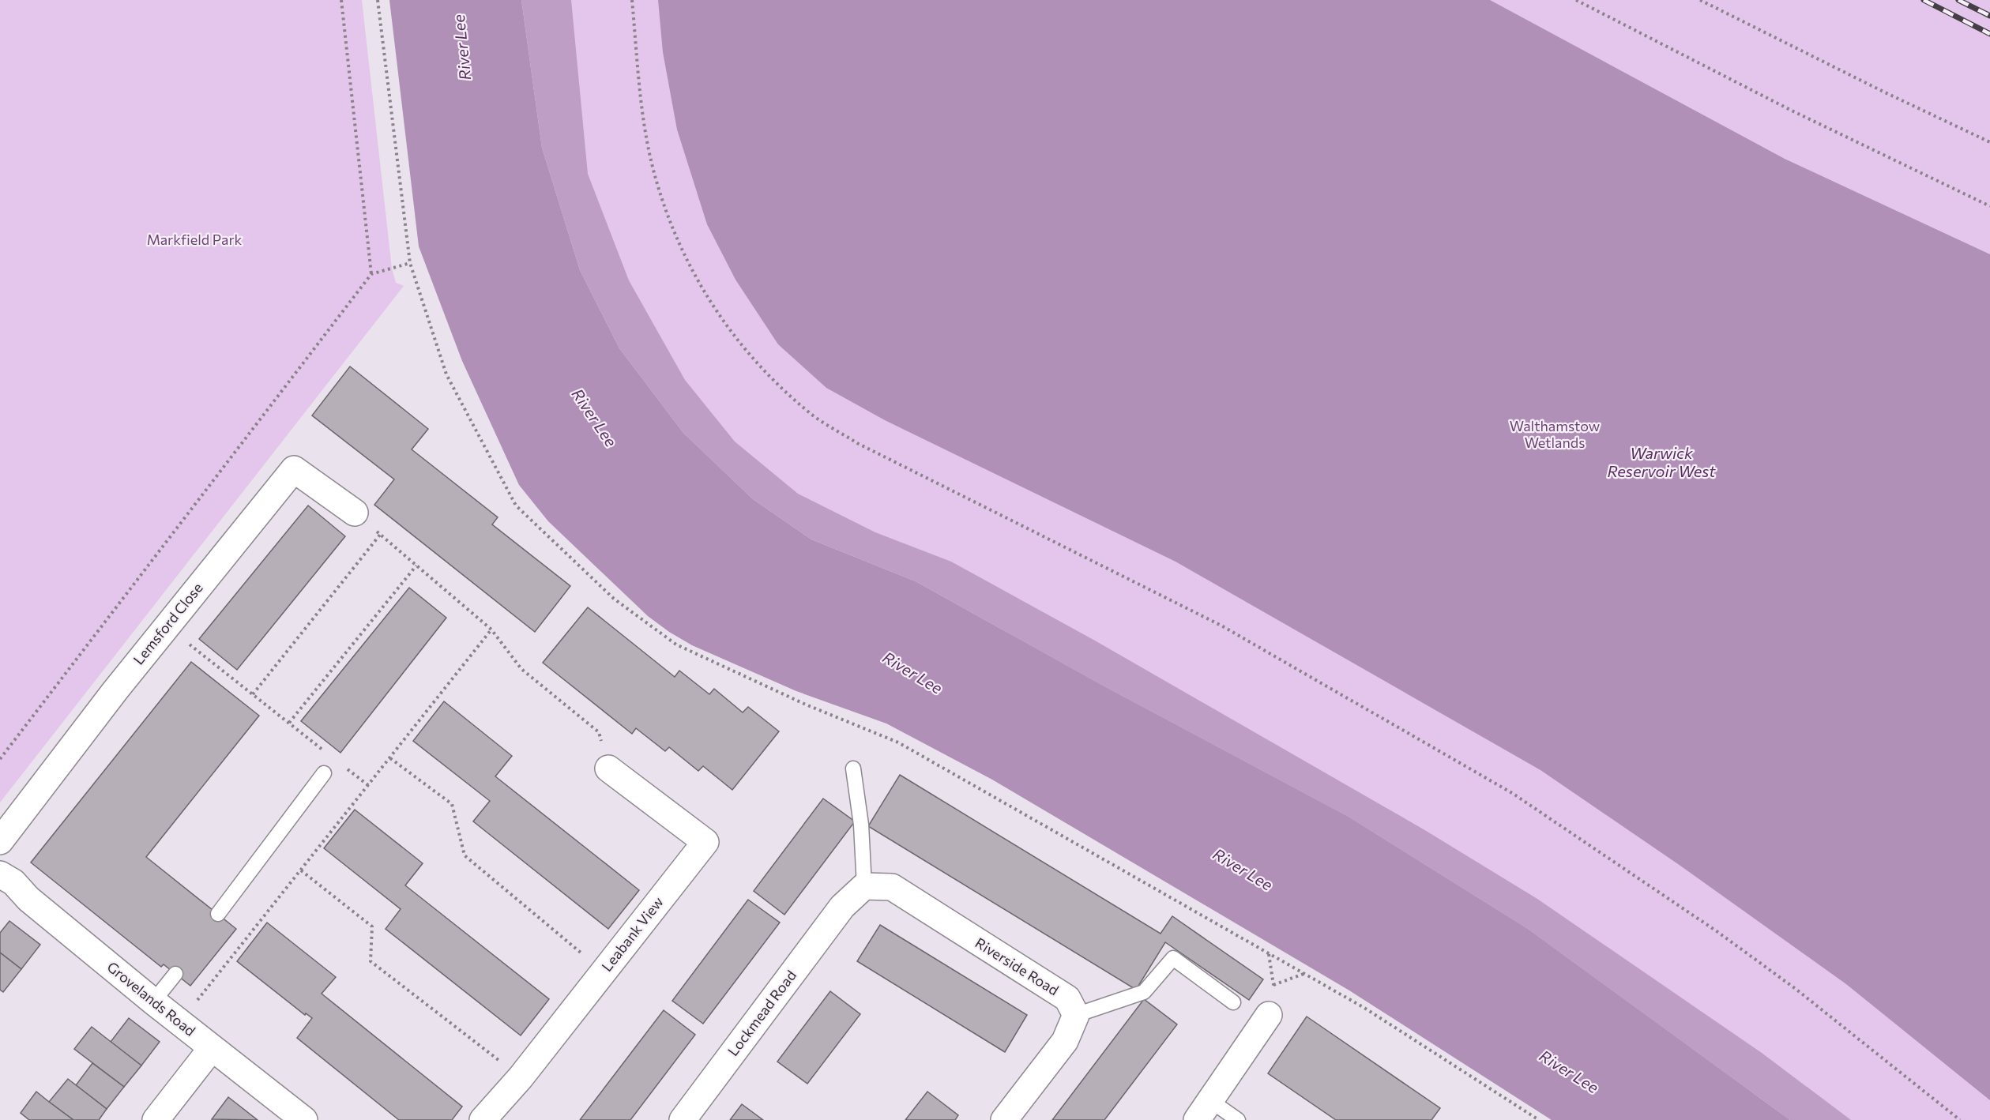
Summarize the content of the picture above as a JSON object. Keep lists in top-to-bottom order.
{
  "streets": {
    "street": [
      "Lemsford Close",
      "Leabank View",
      "Riverside Road",
      "Grovelands Road",
      "Lockmead Road"
    ]
  },
  "crossings": [
    ["Riverside Road", "Lockmead Road"]
  ],
  "water": ["River Lee", "Warwick Reservoir West"],
  "parks": ["Markfield Park", "Walthamstow Wetlands"]
}
